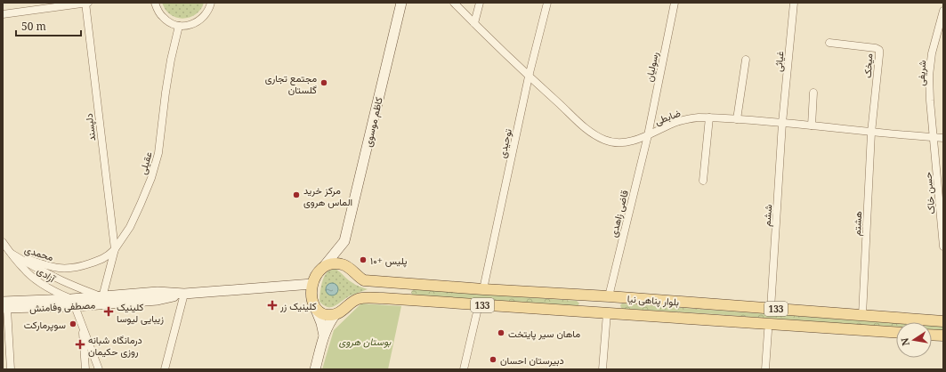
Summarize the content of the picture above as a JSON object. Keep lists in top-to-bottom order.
{
  "streets": {
    "main road": [
      "کاظم موسوی",
      "بلوار پناهی نیا",
      "133",
      "مصطفی وفامنش"
    ],
    "street": [
      "غیاثی",
      "میخک",
      "رسولیان",
      "شریفی",
      "ضابطی",
      "دلپسند",
      "توحیدی",
      "عقیلی",
      "حسن خاک",
      "قاضی زاهدی",
      "ششم",
      "هشتم",
      "محمدی",
      "آزادی"
    ]
  },
  "crossings": [
    ["غیاثی", "ضابطی"],
    ["غیاثی", "ششم"],
    ["میخک", "ضابطی"],
    ["میخک", "هشتم"],
    ["رسولیان", "ضابطی"],
    ["رسولیان", "قاضی زاهدی"],
    ["شریفی", "ضابطی"],
    ["شریفی", "حسن خاک"],
    ["ضابطی", "توحیدی"],
    ["ضابطی", "حسن خاک"],
    ["ضابطی", "قاضی زاهدی"],
    ["ضابطی", "ششم"],
    ["ضابطی", "هشتم"],
    ["کاظم موسوی", "بلوار پناهی نیا"],
    ["دلپسند", "عقیلی"],
    ["دلپسند", "محمدی"],
    ["توحیدی", "بلوار پناهی نیا"],
    ["عقیلی", "محمدی"],
    ["عقیلی", "مصطفی وفامنش"],
    ["قاضی زاهدی", "بلوار پناهی نیا"],
    ["ششم", "بلوار پناهی نیا"],
    ["هشتم", "بلوار پناهی نیا"],
    ["محمدی", "آزادی"],
    ["محمدی", "مصطفی وفامنش"],
    ["آزادی", "مصطفی وفامنش"]
  ],
  "parks": ["بوستان هروی"],
  "places": {
    "other": [
      "مجتمع تجاری گلستان",
      "مرکز خرید الماس هروی",
      "پلیس +۱۰",
      "سوپرمارکت",
      "ماهان سیر پایتخت",
      "دبیرستان احسان"
    ],
    "health": ["کلینیک زر", "کلینیک زیبایی لیوسا", "درمانگاه شبانه روزی حکیمان"]
  },
  "scale_bar": "50 m",
  "north": "left"
}
